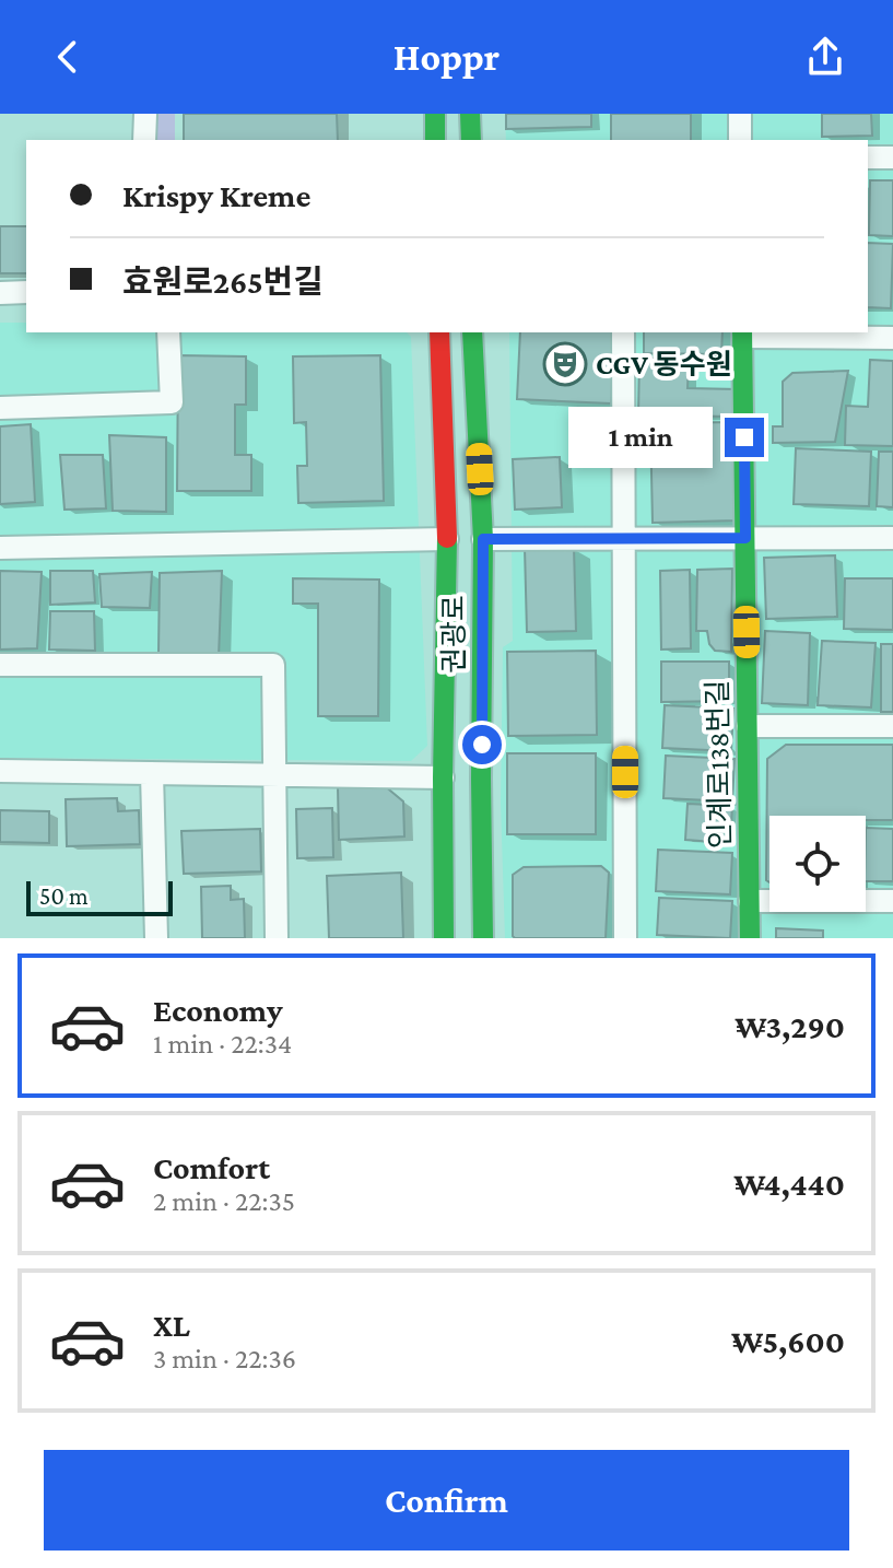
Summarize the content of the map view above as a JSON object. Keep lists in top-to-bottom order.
{
  "streets": {
    "street": ["권광로", "인계로138번길"]
  },
  "places": {
    "theatre": ["CGV 동수원"]
  },
  "scale_bar": "50 m",
  "page": {
    "header": "Hoppr",
    "banner": ["Krispy Kreme", "효원로265번길"],
    "bubble": "1 min",
    "scale": "50 m",
    "list": [
      {
        "name": "Economy",
        "note": "1 min · 22:34",
        "value": "₩3,290"
      },
      {
        "name": "Comfort",
        "note": "2 min · 22:35",
        "value": "₩4,440"
      },
      {
        "name": "XL",
        "note": "3 min · 22:36",
        "value": "₩5,600"
      }
    ],
    "buttons": "Confirm"
  }
}
